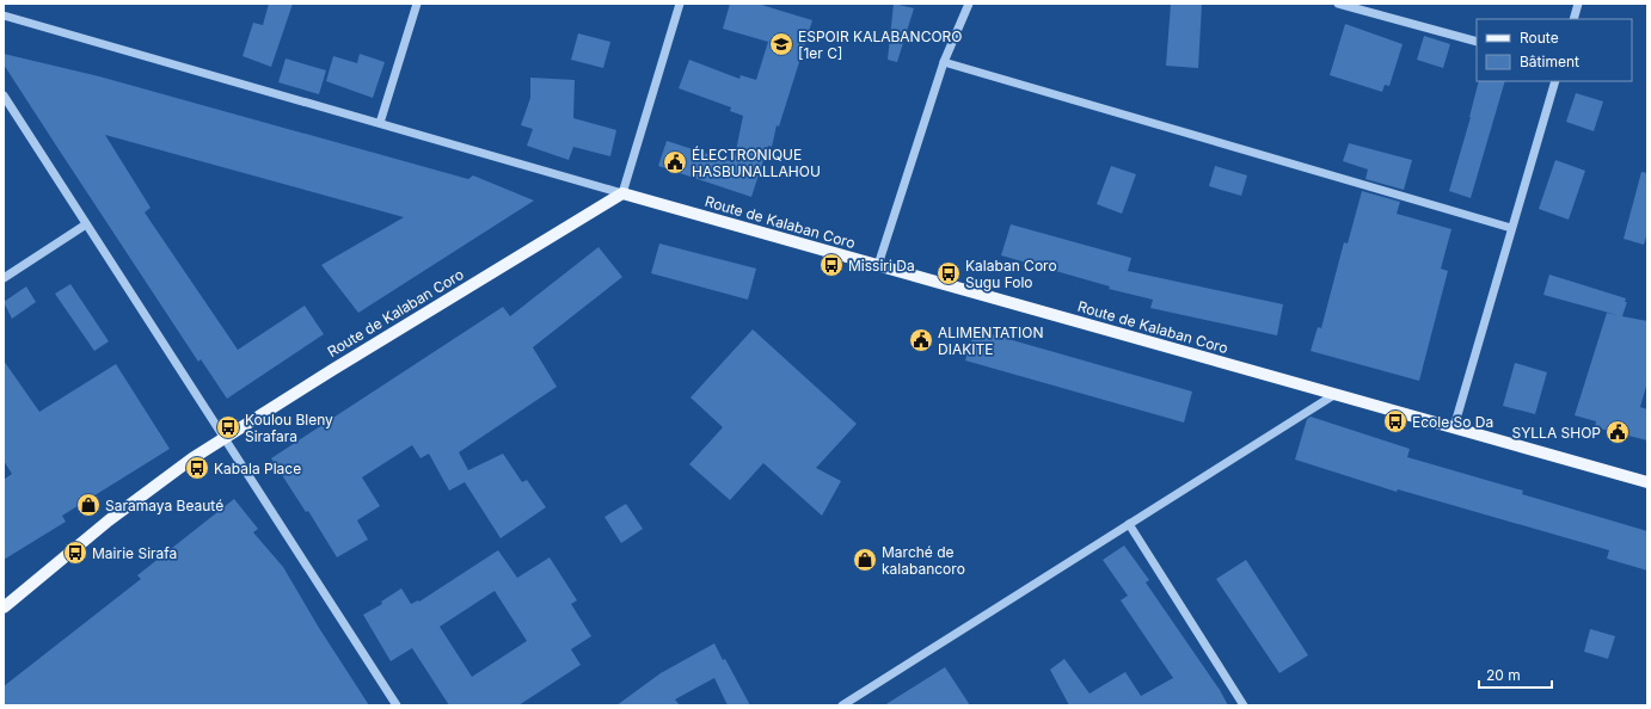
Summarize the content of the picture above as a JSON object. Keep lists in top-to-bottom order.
{
  "streets": {
    "main road": ["Route de Kalaban Coro"]
  },
  "places": {
    "school or university": ["ESPOIR KALABANCORO [1er C]"],
    "public building": ["ÉLECTRONIQUE HASBUNALLAHOU", "ALIMENTATION DIAKITE", "SYLLA SHOP"],
    "bus stop": [
      "Missiri Da",
      "Kalaban Coro Sugu Folo",
      "Ecole So Da",
      "Koulou Bleny Sirafara",
      "Kabala Place",
      "Mairie Sirafa"
    ],
    "shop": ["Saramaya Beauté", "Marché de kalabancoro"]
  },
  "legend": ["Route", "Bâtiment"],
  "scale_bar": "20 m"
}
